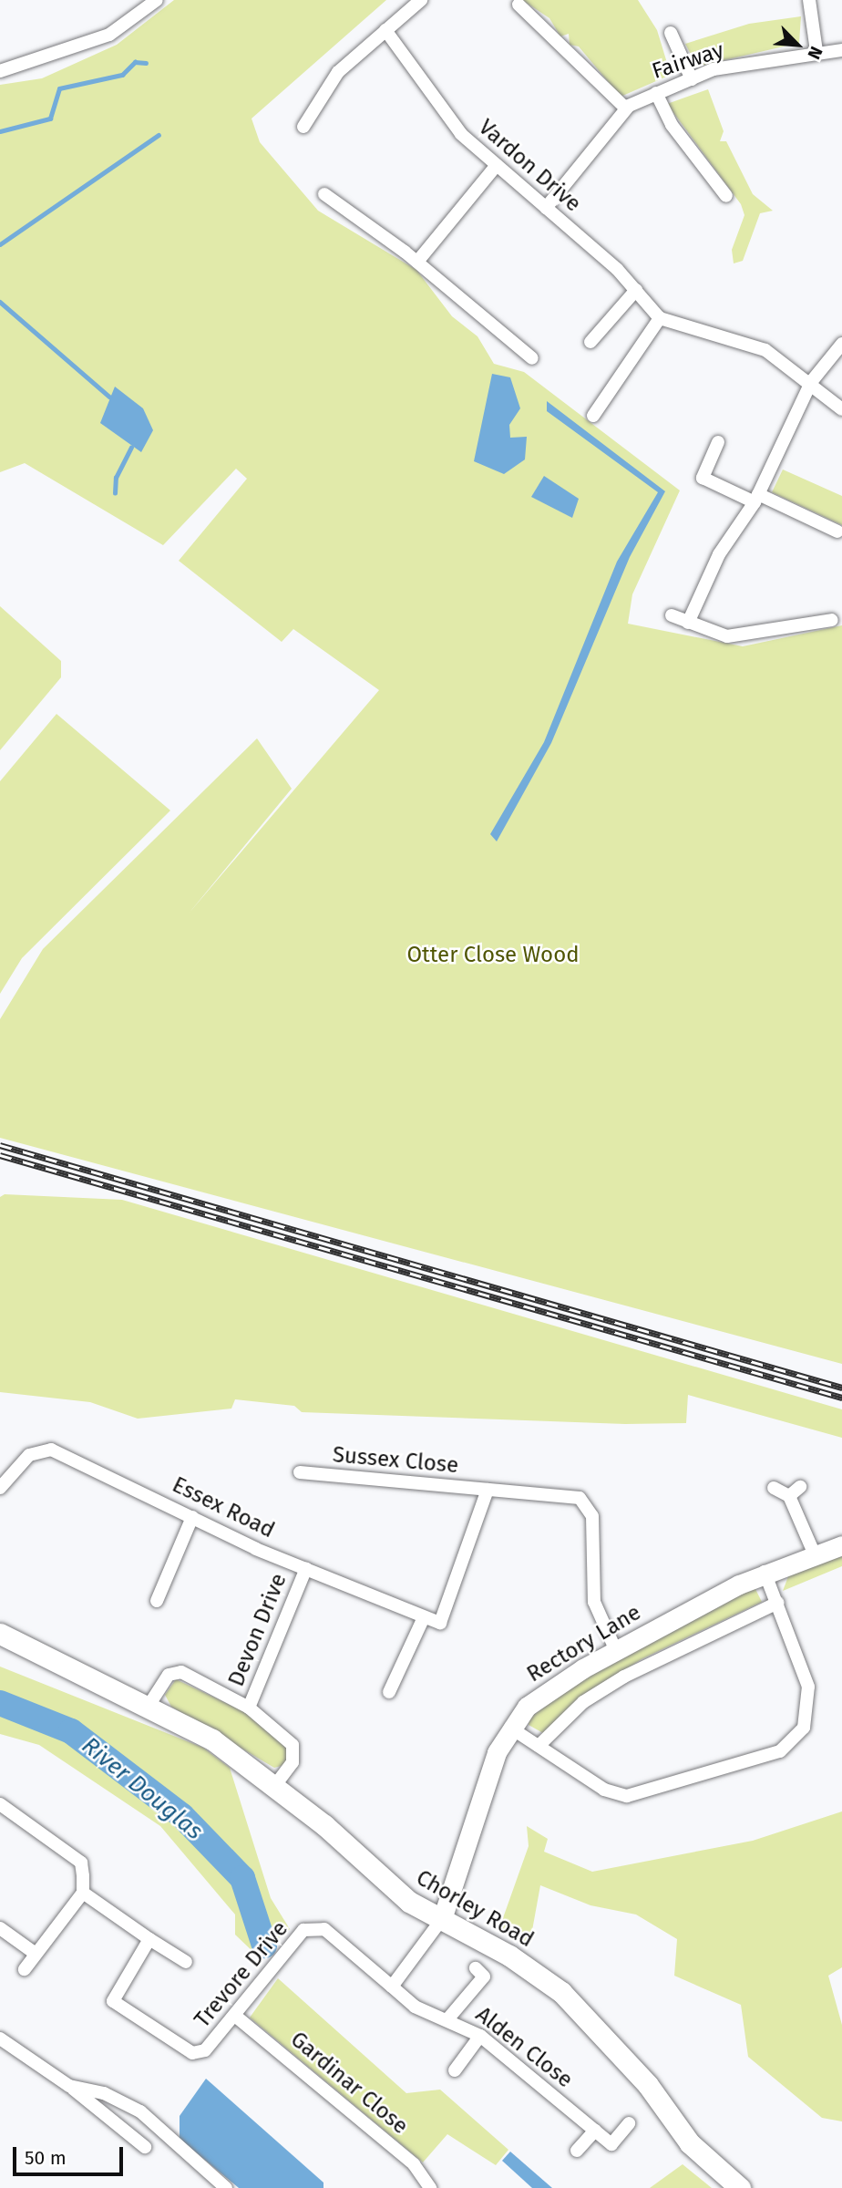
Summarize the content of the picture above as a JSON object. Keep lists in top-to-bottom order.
{
  "streets": {
    "main road": ["Rectory Lane", "Chorley Road"],
    "street": [
      "Fairway",
      "Vardon Drive",
      "Sussex Close",
      "Essex Road",
      "Devon Drive",
      "Trevore Drive",
      "Alden Close",
      "Gardinar Close"
    ]
  },
  "crossings": [
    ["Fairway", "Vardon Drive"],
    ["Sussex Close", "Essex Road"],
    ["Sussex Close", "Rectory Lane"],
    ["Essex Road", "Devon Drive"],
    ["Devon Drive", "Chorley Road"],
    ["Rectory Lane", "Chorley Road"],
    ["Trevore Drive", "Alden Close"],
    ["Trevore Drive", "Gardinar Close"]
  ],
  "water": ["River Douglas"],
  "parks": ["Otter Close Wood"],
  "scale_bar": "50 m",
  "north": "bottom right"
}
